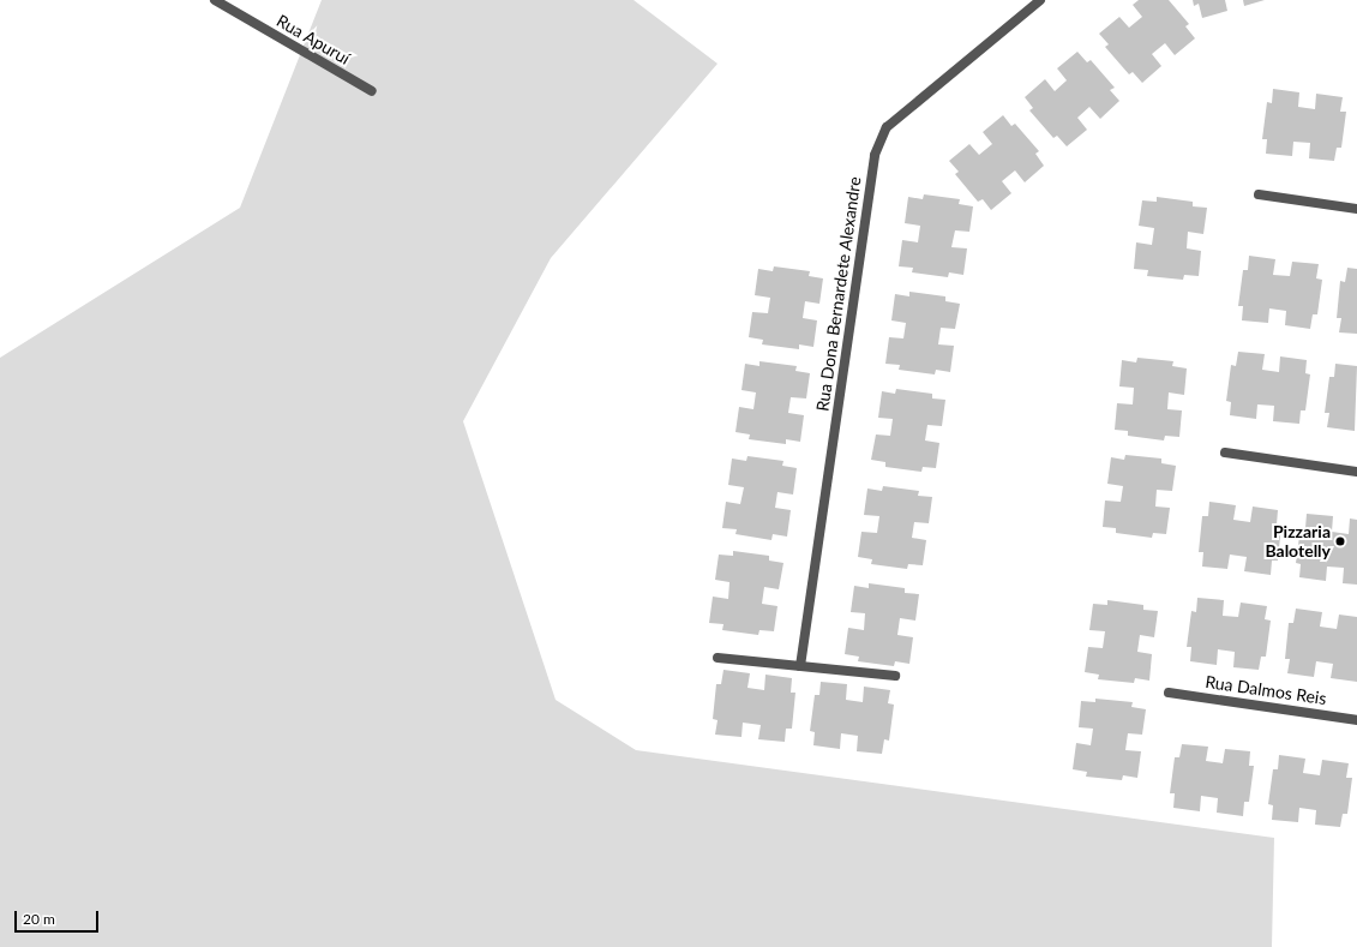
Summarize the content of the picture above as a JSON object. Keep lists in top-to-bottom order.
{
  "streets": {
    "street": ["Rua Apuruí", "Rua Dona Bernardete Alexandre", "Rua Dalmos Reis"]
  },
  "places": ["Pizzaria Balotelly"],
  "scale_bar": "20 m"
}
